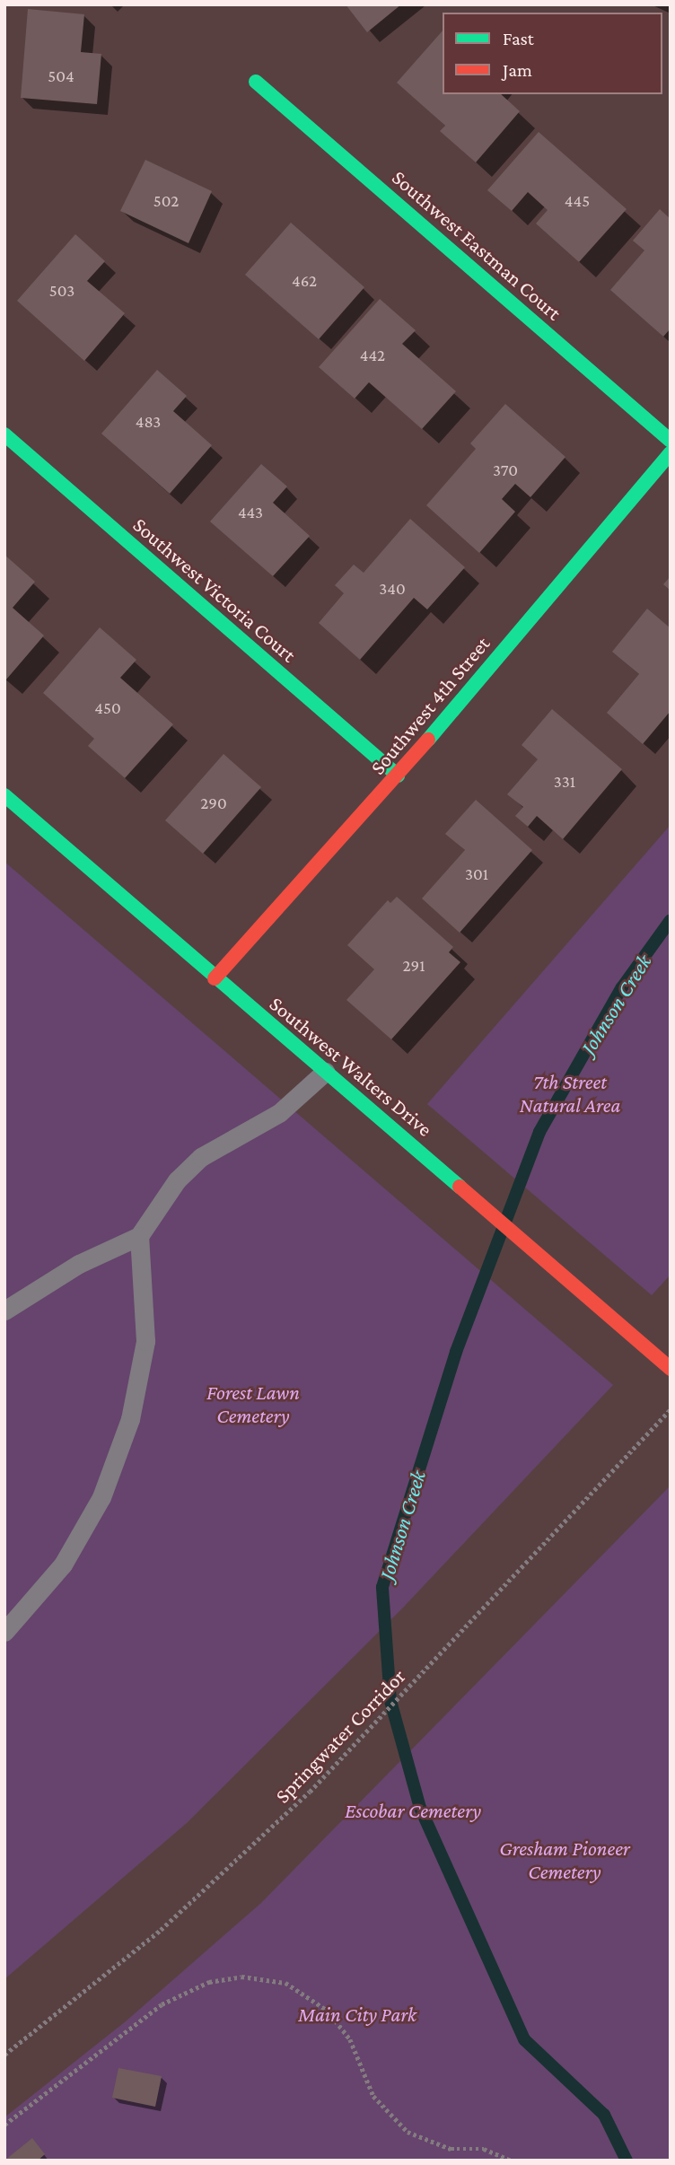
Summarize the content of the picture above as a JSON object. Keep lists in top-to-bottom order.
{
  "streets": {
    "street": [
      "Southwest Eastman Court",
      "Southwest Victoria Court",
      "Southwest 4th Street",
      "Southwest Walters Drive"
    ],
    "path": ["Springwater Corridor"]
  },
  "crossings": [
    ["Southwest Victoria Court", "Southwest 4th Street"],
    ["Southwest 4th Street", "Southwest Walters Drive"]
  ],
  "water": ["Johnson Creek"],
  "parks": [
    "7th Street Natural Area",
    "Forest Lawn Cemetery",
    "Escobar Cemetery",
    "Gresham Pioneer Cemetery",
    "Main City Park"
  ],
  "house_numbers": [
    "504",
    "502",
    "445",
    "462",
    "503",
    "442",
    "483",
    "370",
    "443",
    "340",
    "450",
    "331",
    "290",
    "301",
    "291"
  ],
  "legend": ["Fast", "Jam"]
}
